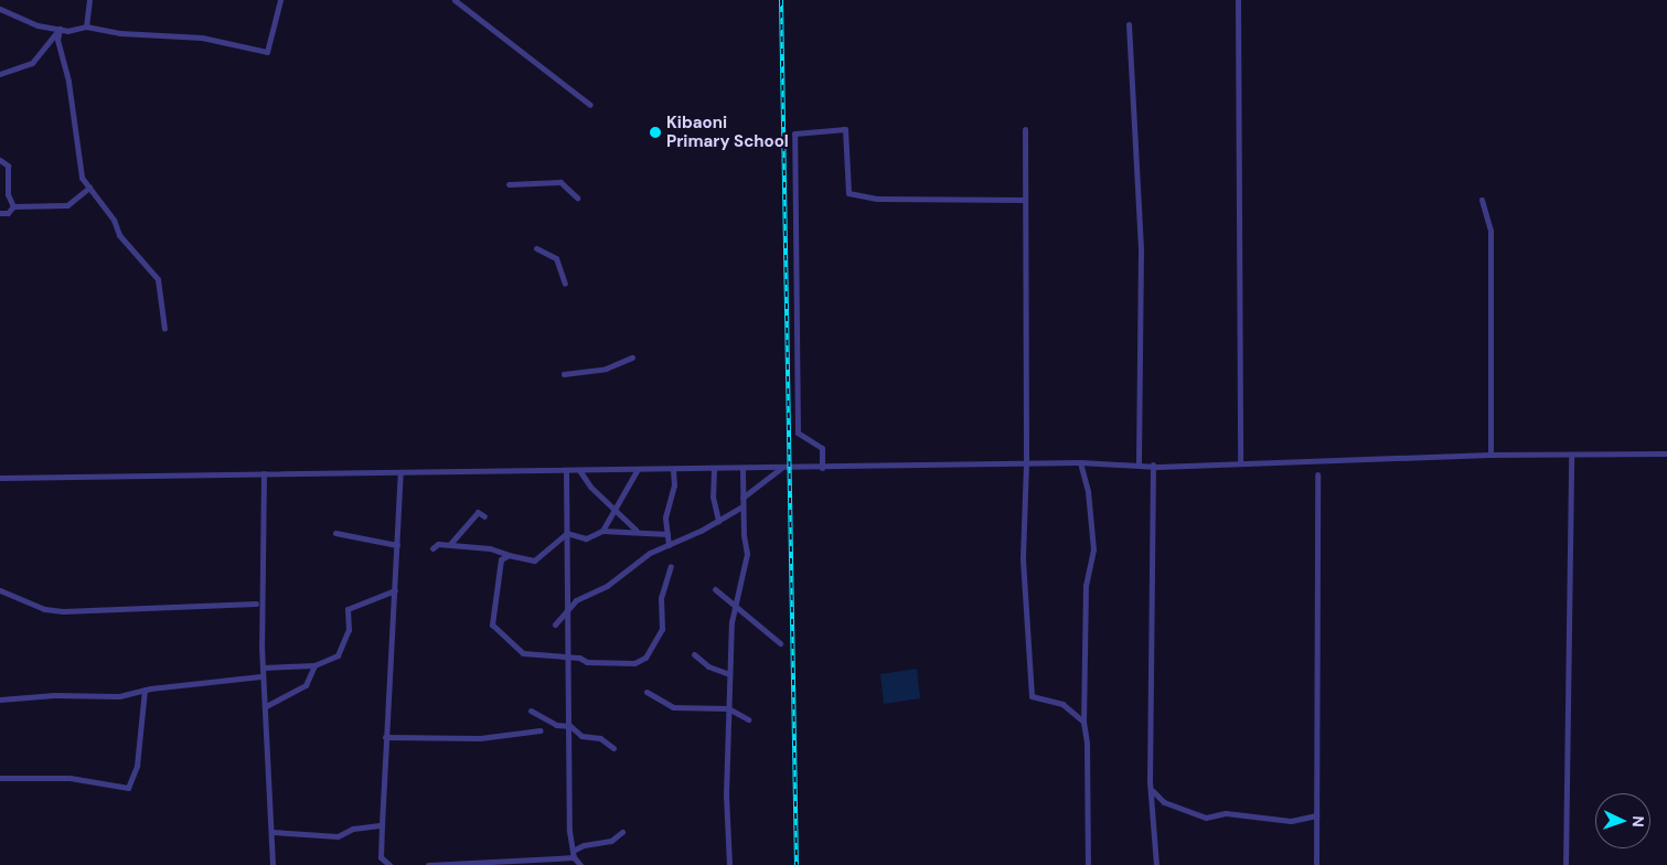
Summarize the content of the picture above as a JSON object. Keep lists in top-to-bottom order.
{
  "places": ["Kibaoni Primary School"],
  "north": "right"
}
